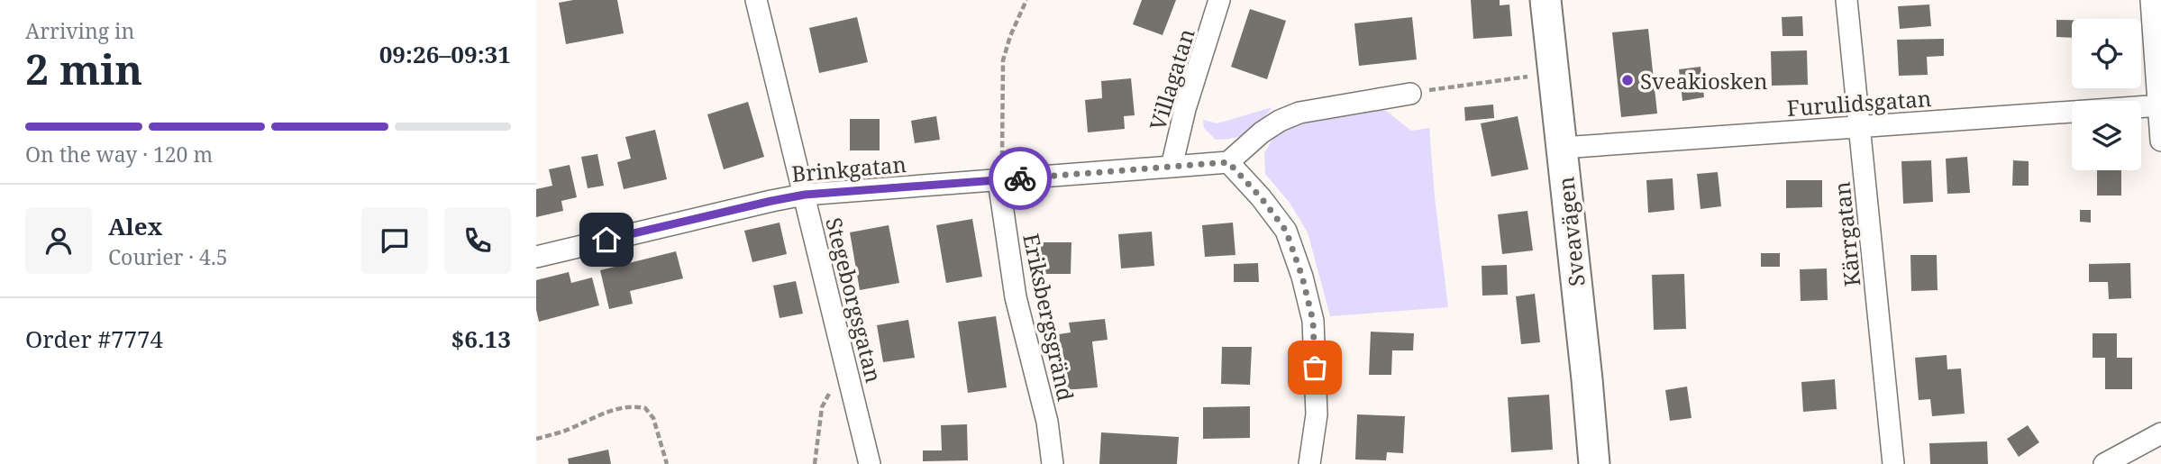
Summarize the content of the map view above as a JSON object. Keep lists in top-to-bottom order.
{
  "streets": {
    "main road": ["Sveavägen"],
    "street": [
      "Villagatan",
      "Furulidsgatan",
      "Brinkgatan",
      "Kärrgatan",
      "Stegeborgsgatan",
      "Eriksbergsgränd"
    ]
  },
  "crossings": [
    ["Villagatan", "Brinkgatan"],
    ["Furulidsgatan", "Sveavägen"],
    ["Furulidsgatan", "Kärrgatan"],
    ["Brinkgatan", "Stegeborgsgatan"],
    ["Brinkgatan", "Eriksbergsgränd"]
  ],
  "places": ["Sveakiosken"],
  "page": {
    "heading": ["2 min", "Arriving in", "09:26–09:31"],
    "panel": [
      "Alex",
      "Courier · 4.5",
      "Order #7774",
      "$6.13"
    ],
    "bar": "On the way · 120 m"
  }
}
